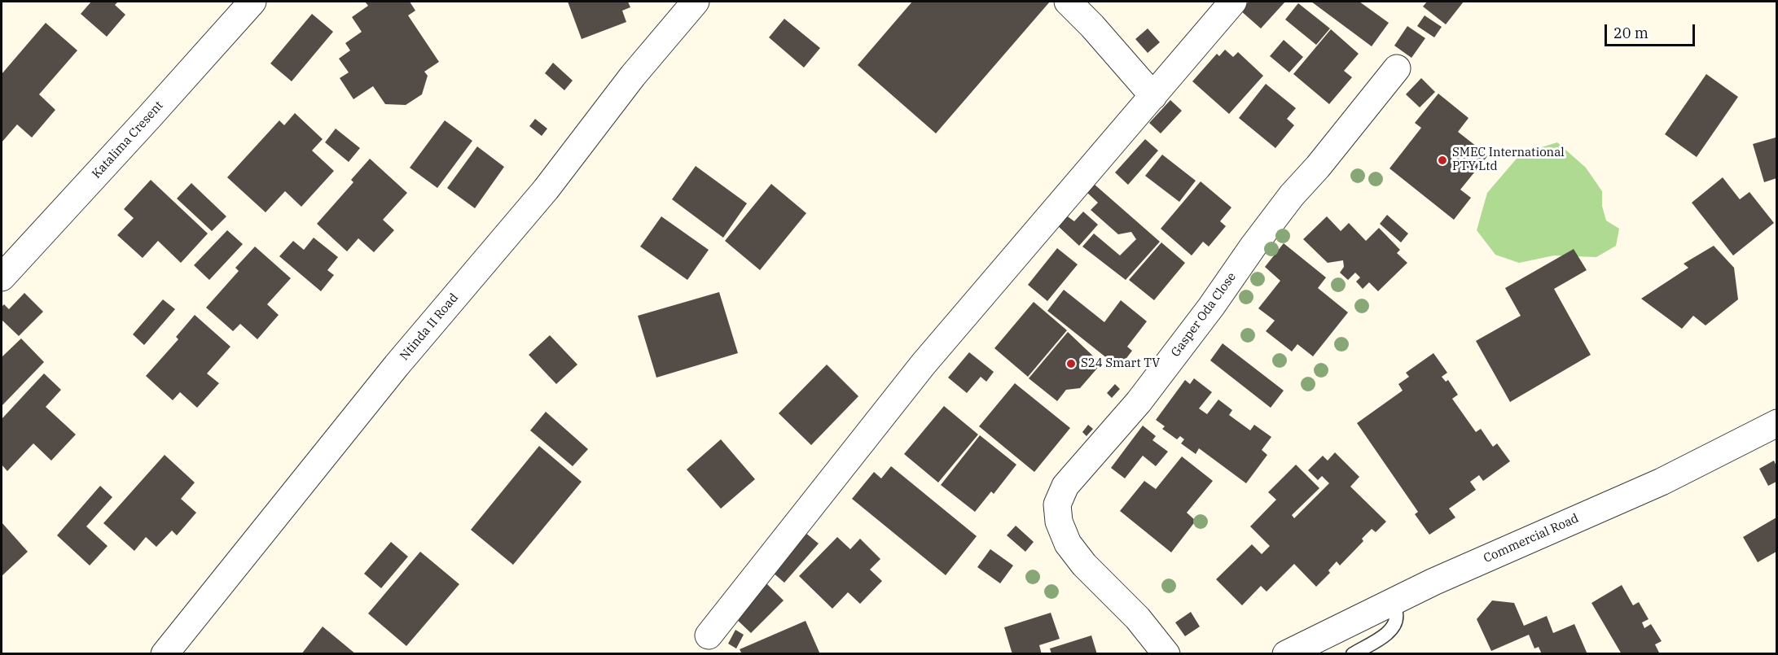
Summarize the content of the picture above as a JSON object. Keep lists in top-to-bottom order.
{
  "streets": {
    "street": [
      "Katalima Cresent",
      "Gasper Oda Close",
      "Ntinda II Road",
      "Commercial Road"
    ]
  },
  "places": ["SMEC International PTY Ltd", "S24 Smart TV"],
  "scale_bar": "20 m"
}
